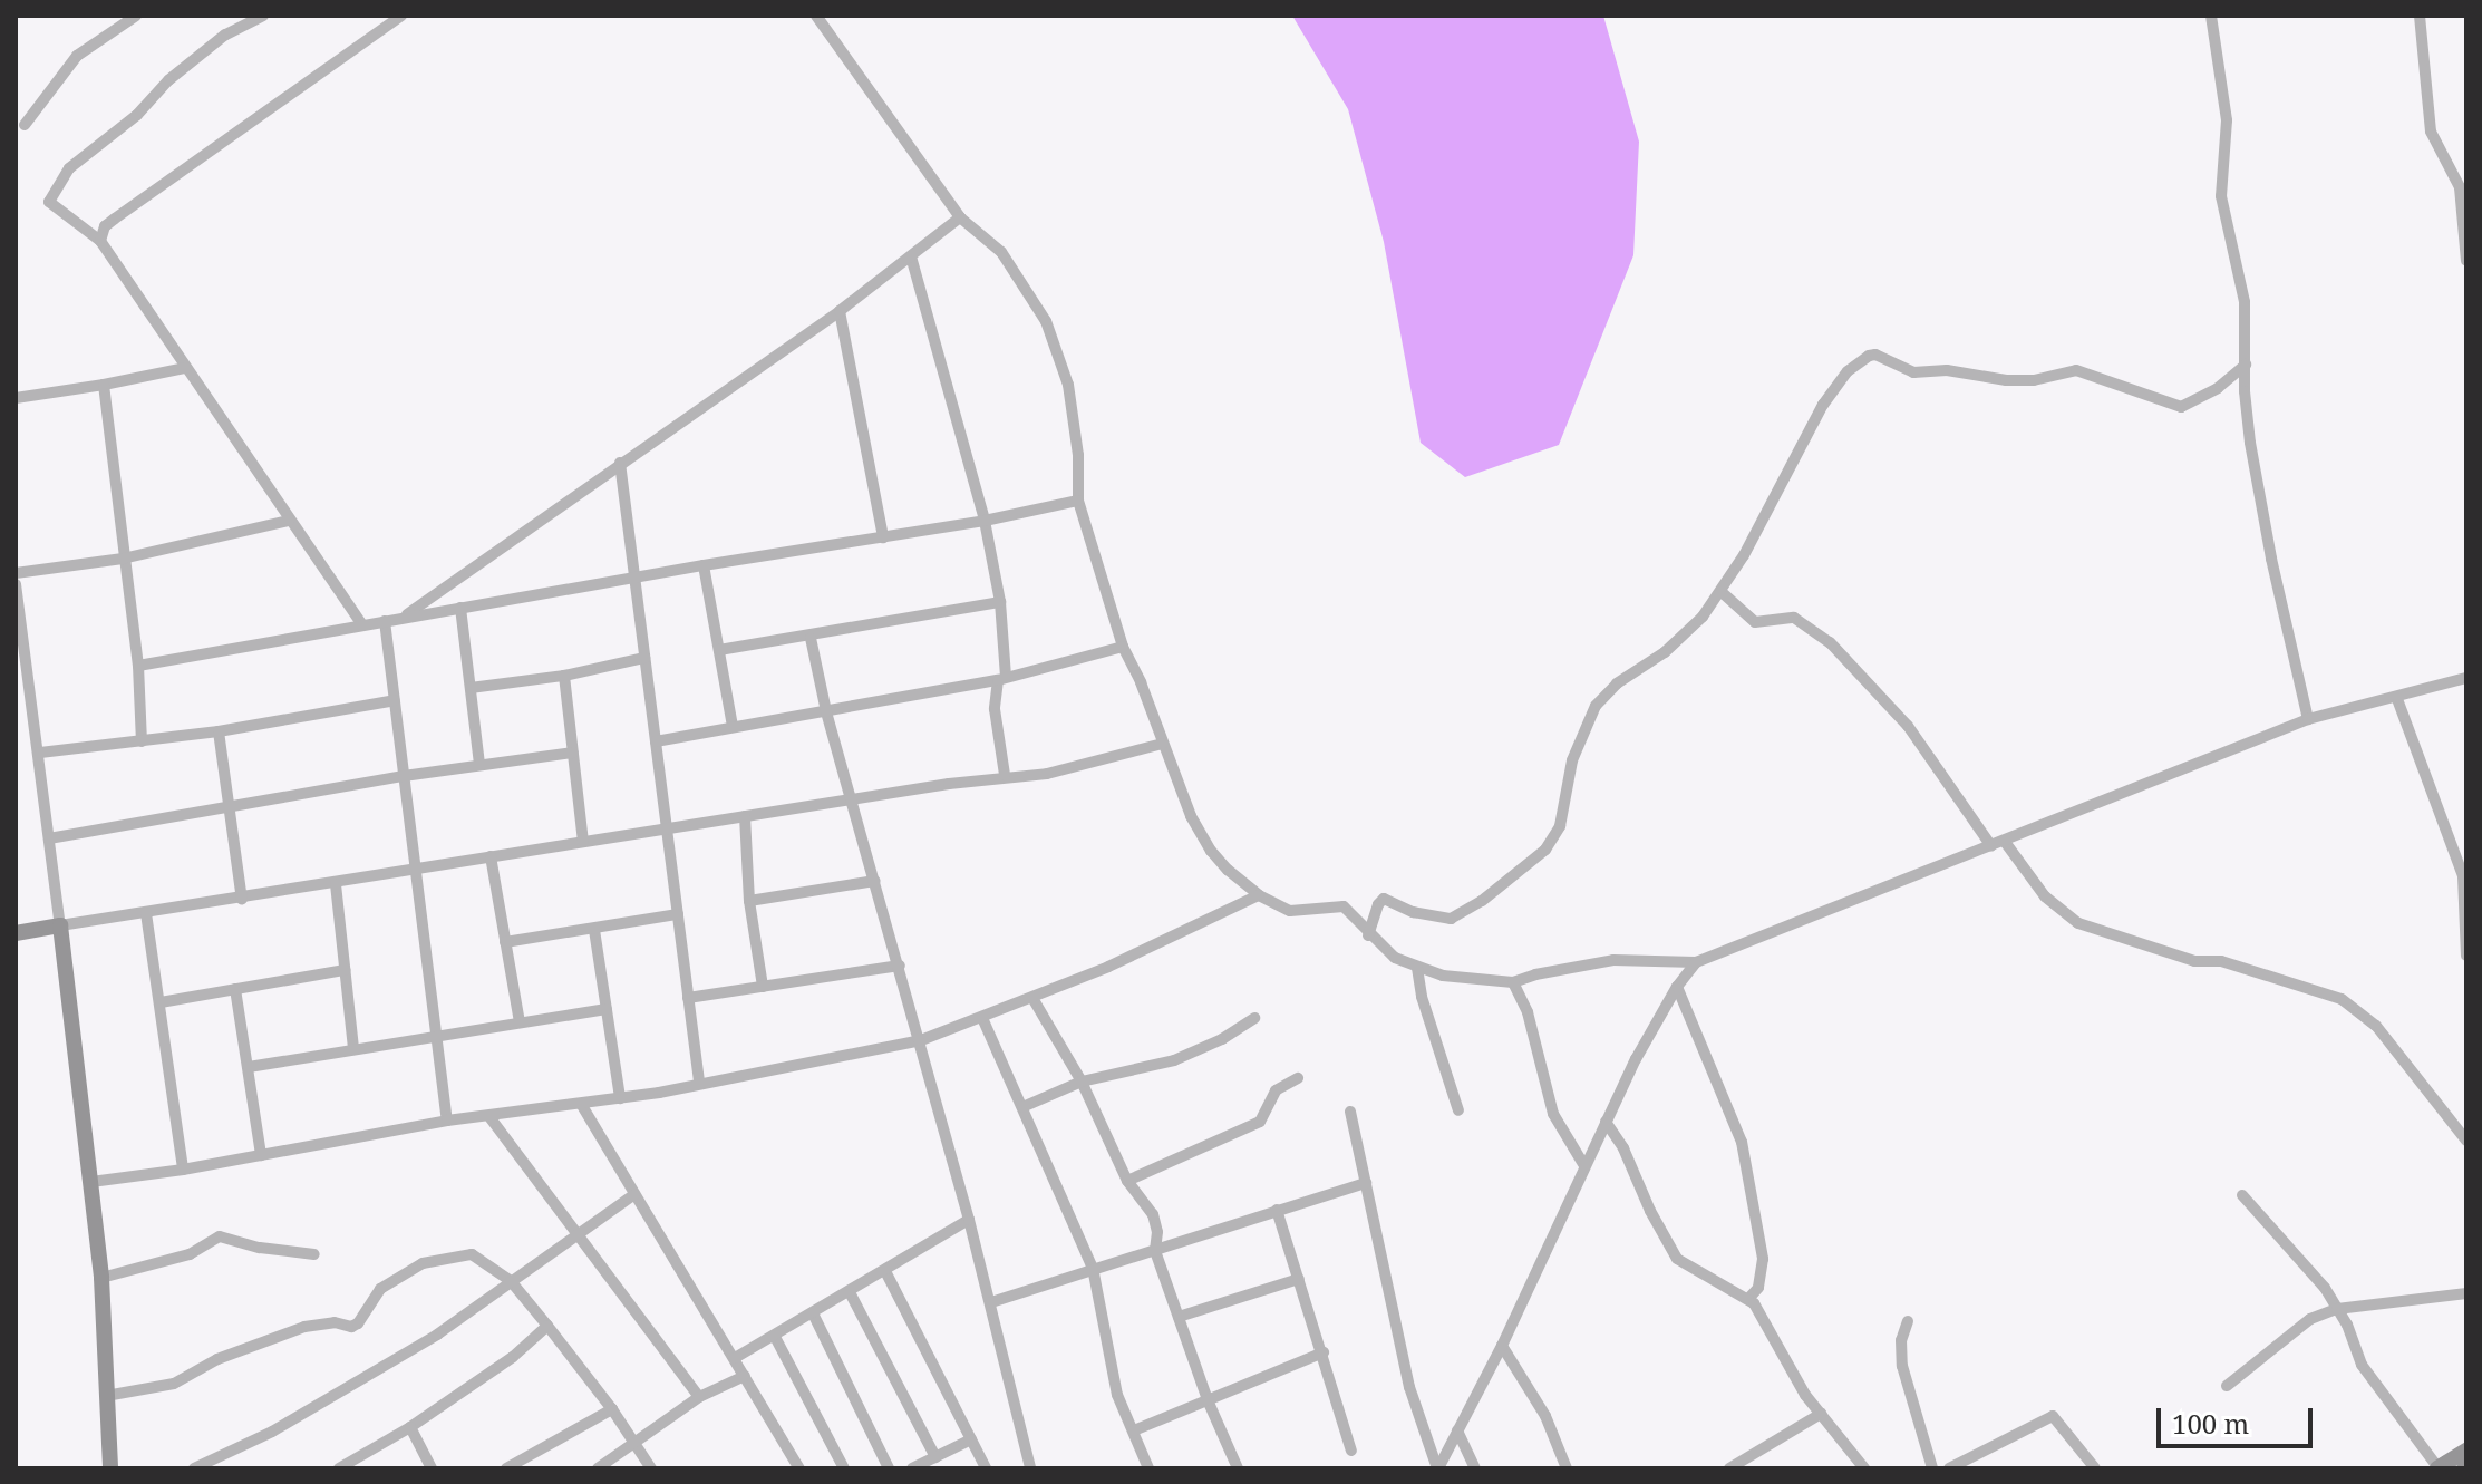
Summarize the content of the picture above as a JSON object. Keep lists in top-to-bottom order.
{
  "scale_bar": "100 m"
}
